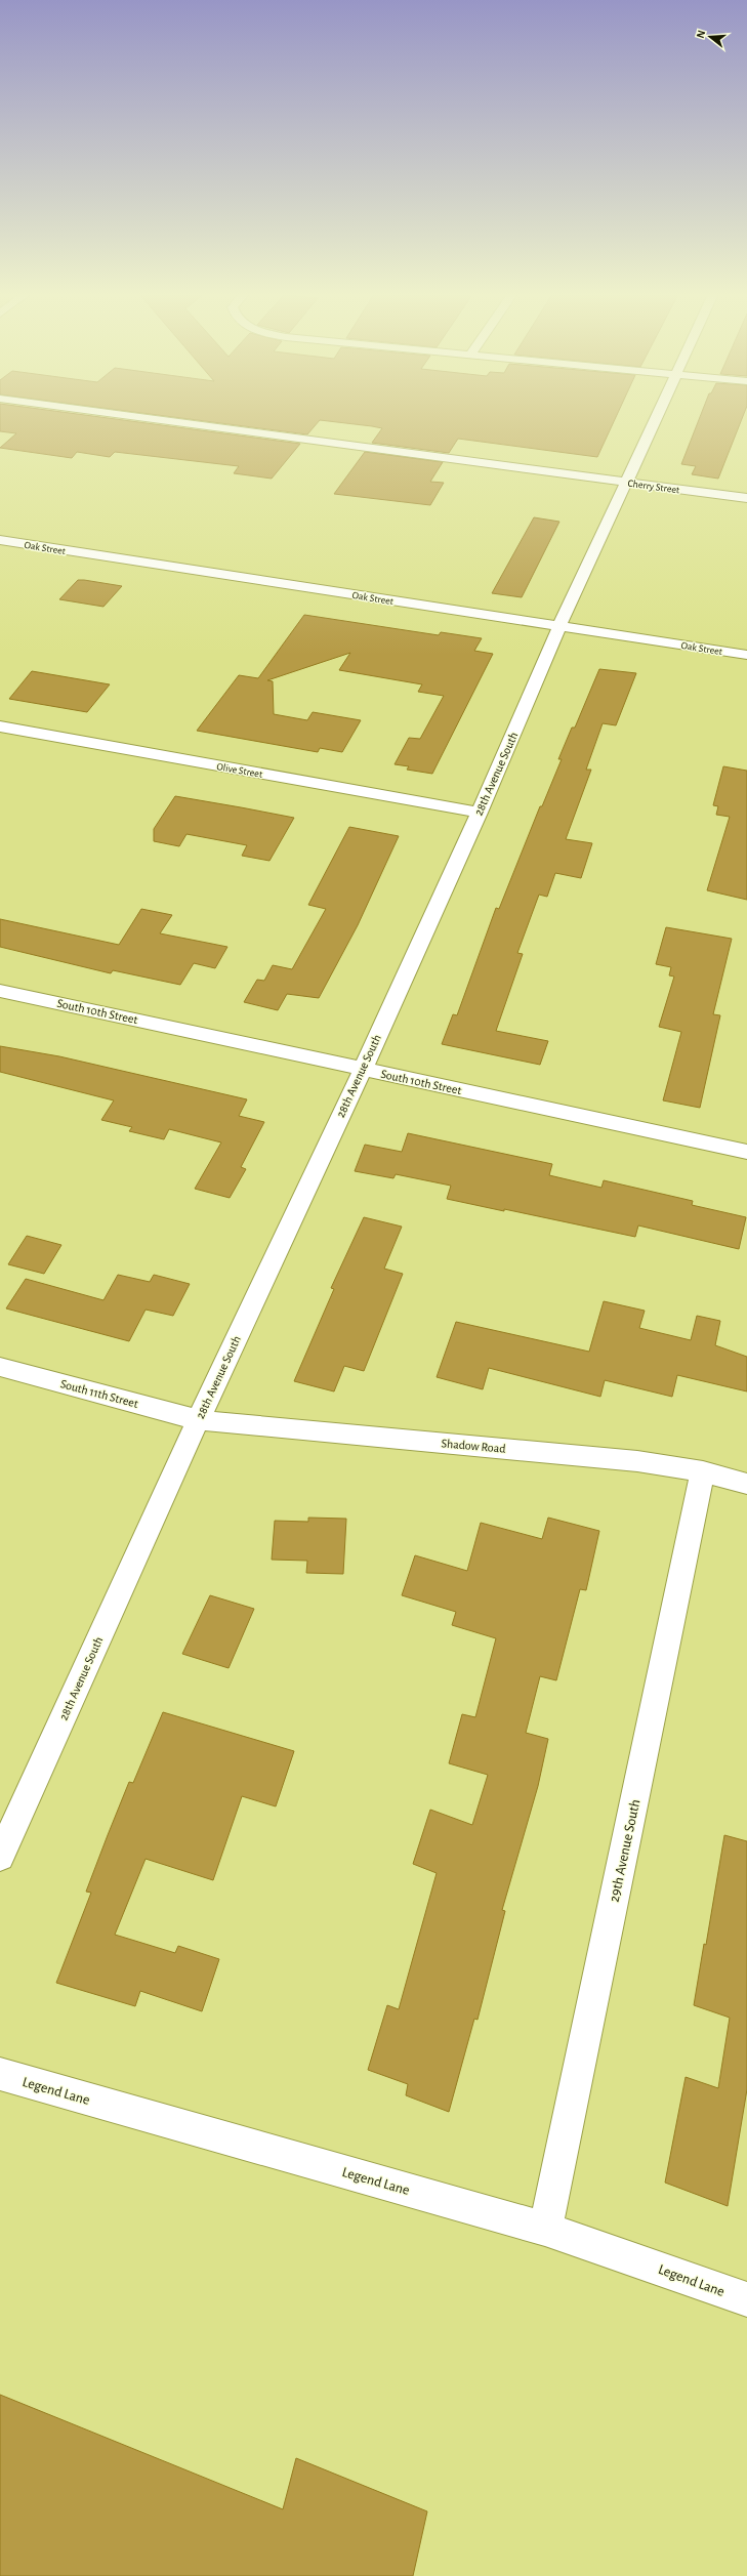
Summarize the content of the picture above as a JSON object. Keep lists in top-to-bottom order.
{
  "streets": {
    "street": [
      "Cherry Street",
      "Oak Street",
      "Olive Street",
      "28th Avenue South",
      "South 10th Street",
      "South 11th Street",
      "Shadow Road",
      "29th Avenue South",
      "Legend Lane"
    ]
  },
  "crossings": [
    ["Cherry Street", "28th Avenue South"],
    ["Oak Street", "28th Avenue South"],
    ["Olive Street", "28th Avenue South"],
    ["28th Avenue South", "South 10th Street"],
    ["28th Avenue South", "South 11th Street"],
    ["28th Avenue South", "Shadow Road"],
    ["South 11th Street", "Shadow Road"],
    ["Shadow Road", "29th Avenue South"],
    ["29th Avenue South", "Legend Lane"]
  ],
  "north": "left"
}
